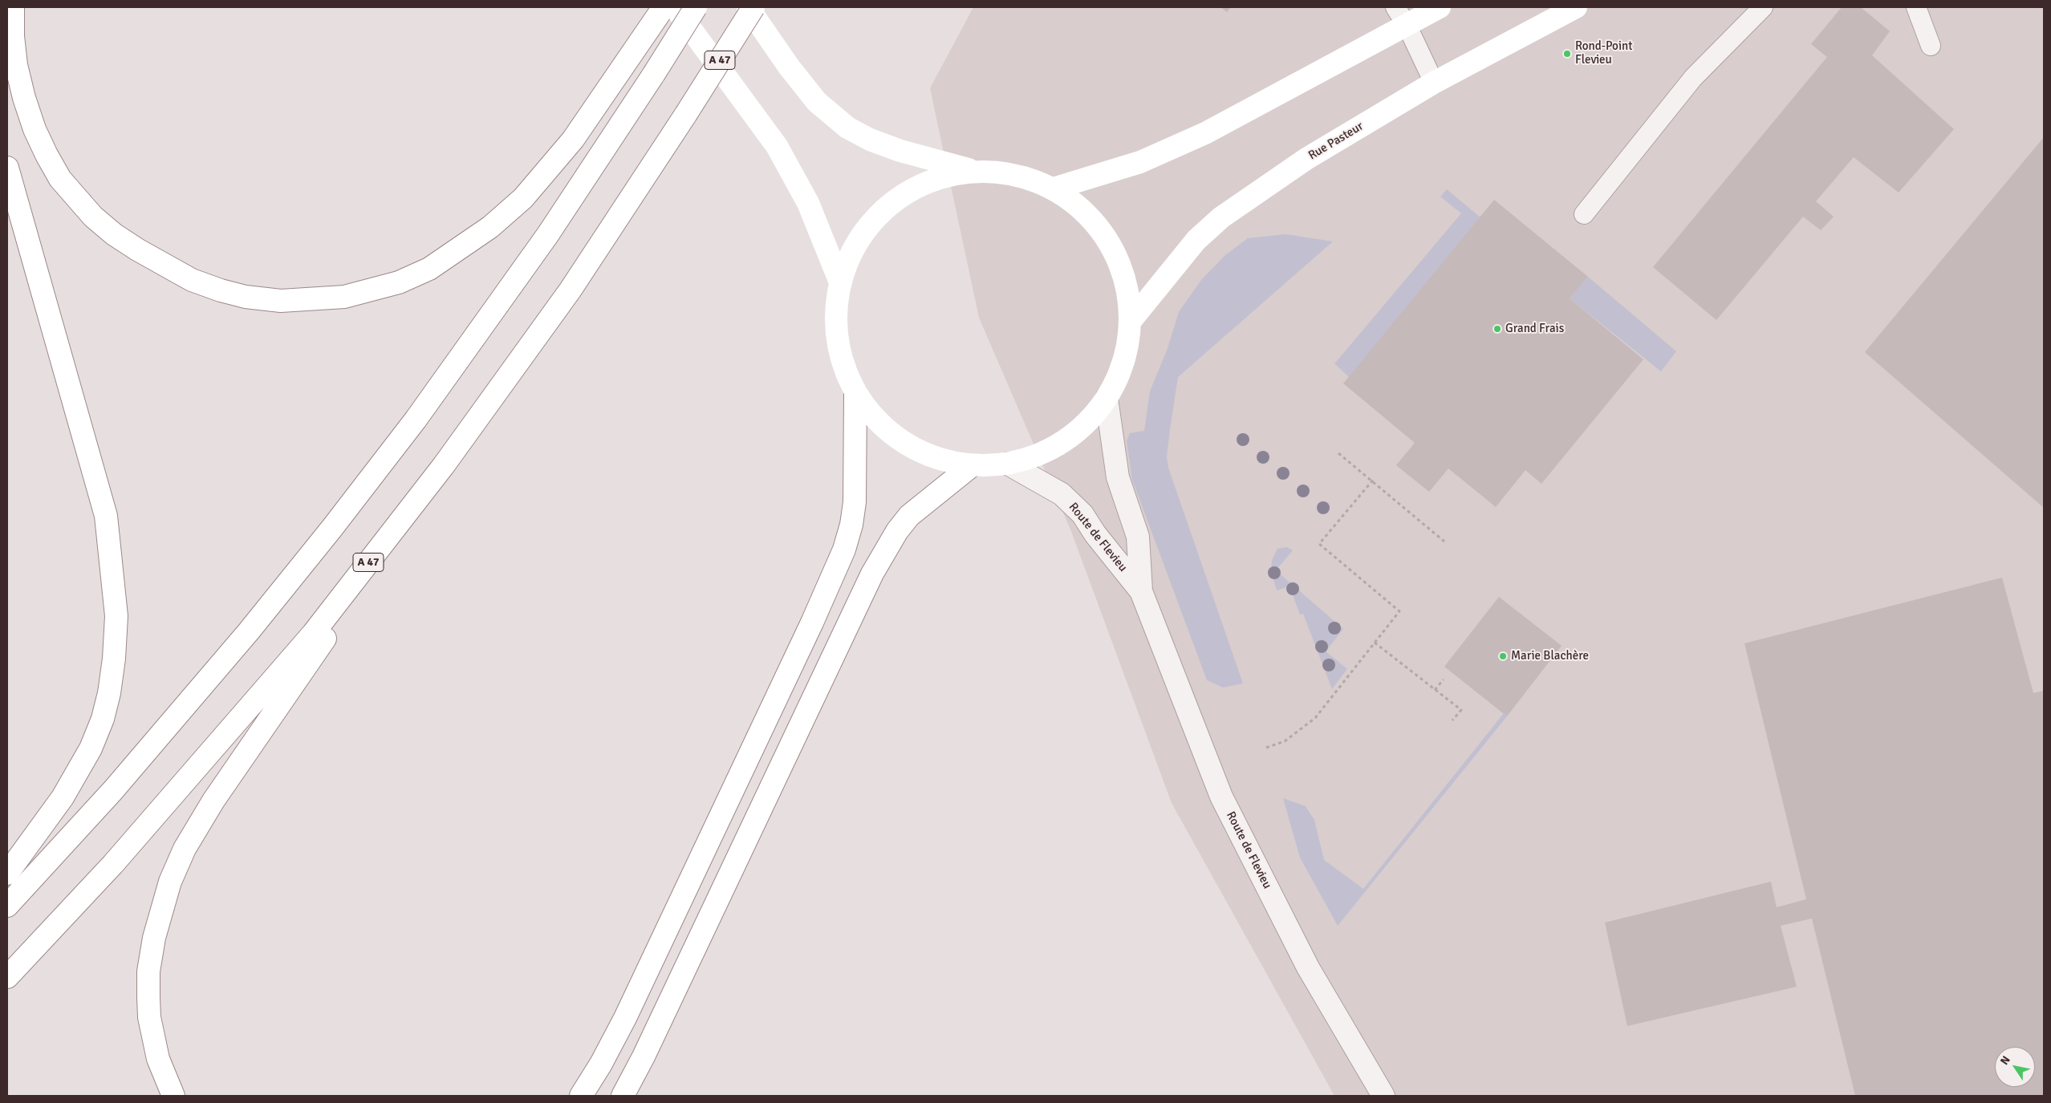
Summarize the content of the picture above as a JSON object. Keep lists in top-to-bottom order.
{
  "streets": {
    "main road": ["A 47", "Rue Pasteur"],
    "street": ["Route de Flevieu"]
  },
  "places": ["Rond-Point Flevieu", "Grand Frais", "Marie Blachère"],
  "north": "top left"
}
